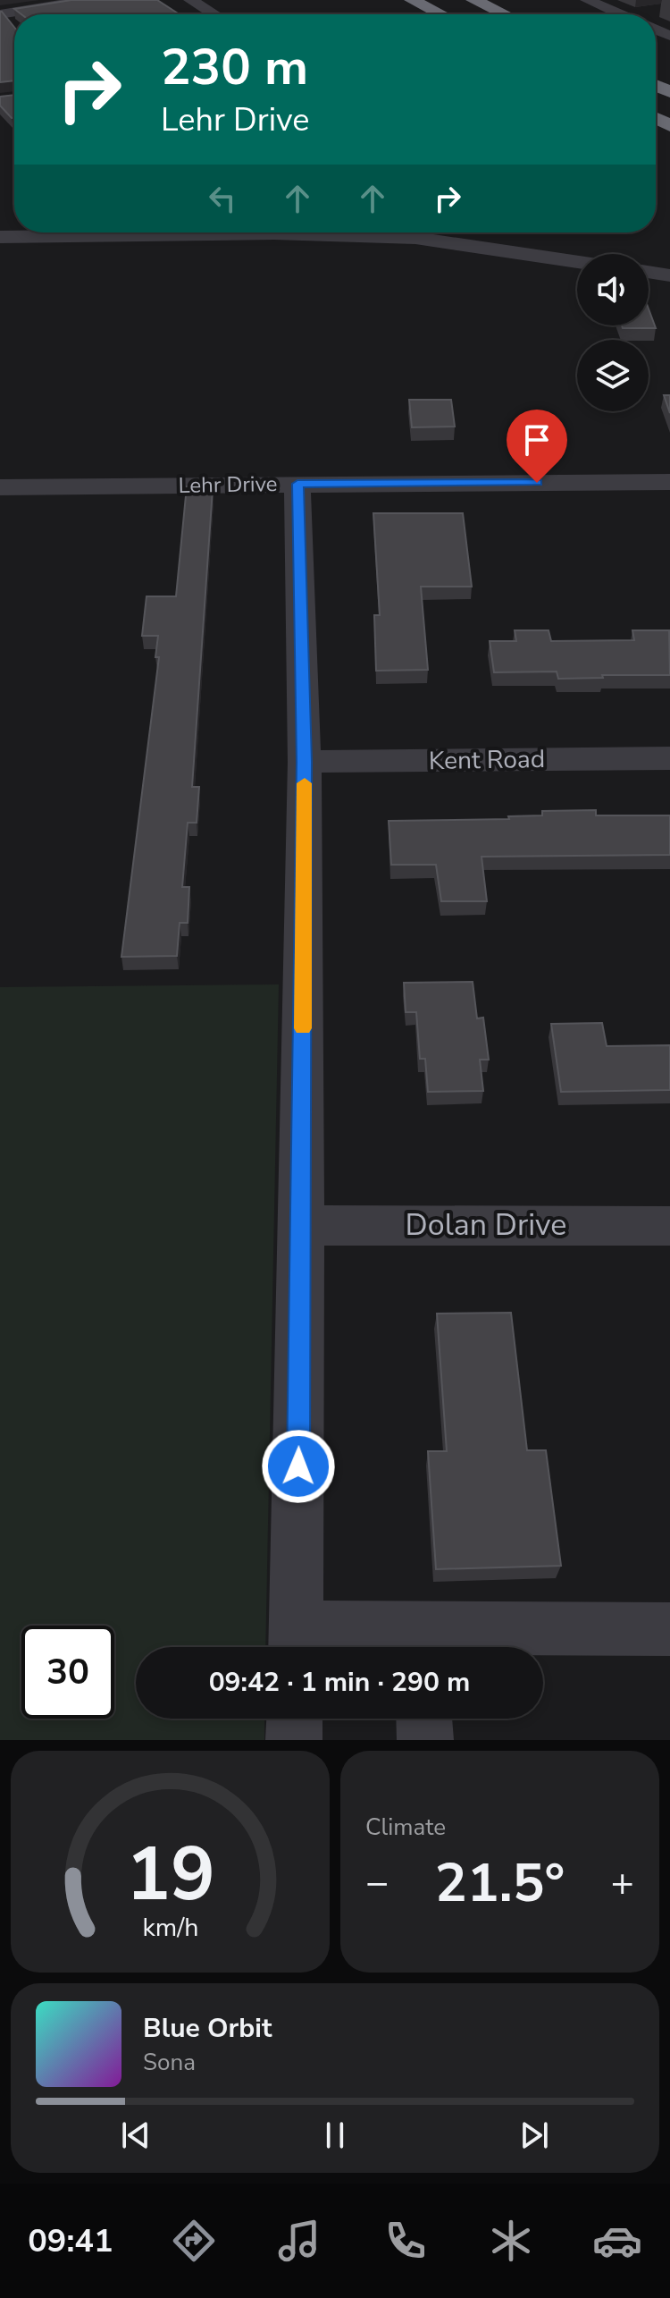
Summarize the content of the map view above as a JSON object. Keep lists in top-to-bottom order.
{
  "streets": {
    "street": ["Lehr Drive", "Kent Road", "Dolan Drive"]
  },
  "page": {
    "turn": ["230 m", "Lehr Drive"],
    "limit": "30",
    "trip": "09:42 · 1 min · 290 m",
    "tile": "Climate",
    "heat": ["−", "21.5°", "+"],
    "song": ["Blue Orbit", "Sona"],
    "tabs": "09:41",
    "gauge": ["19", "km/h"]
  }
}
